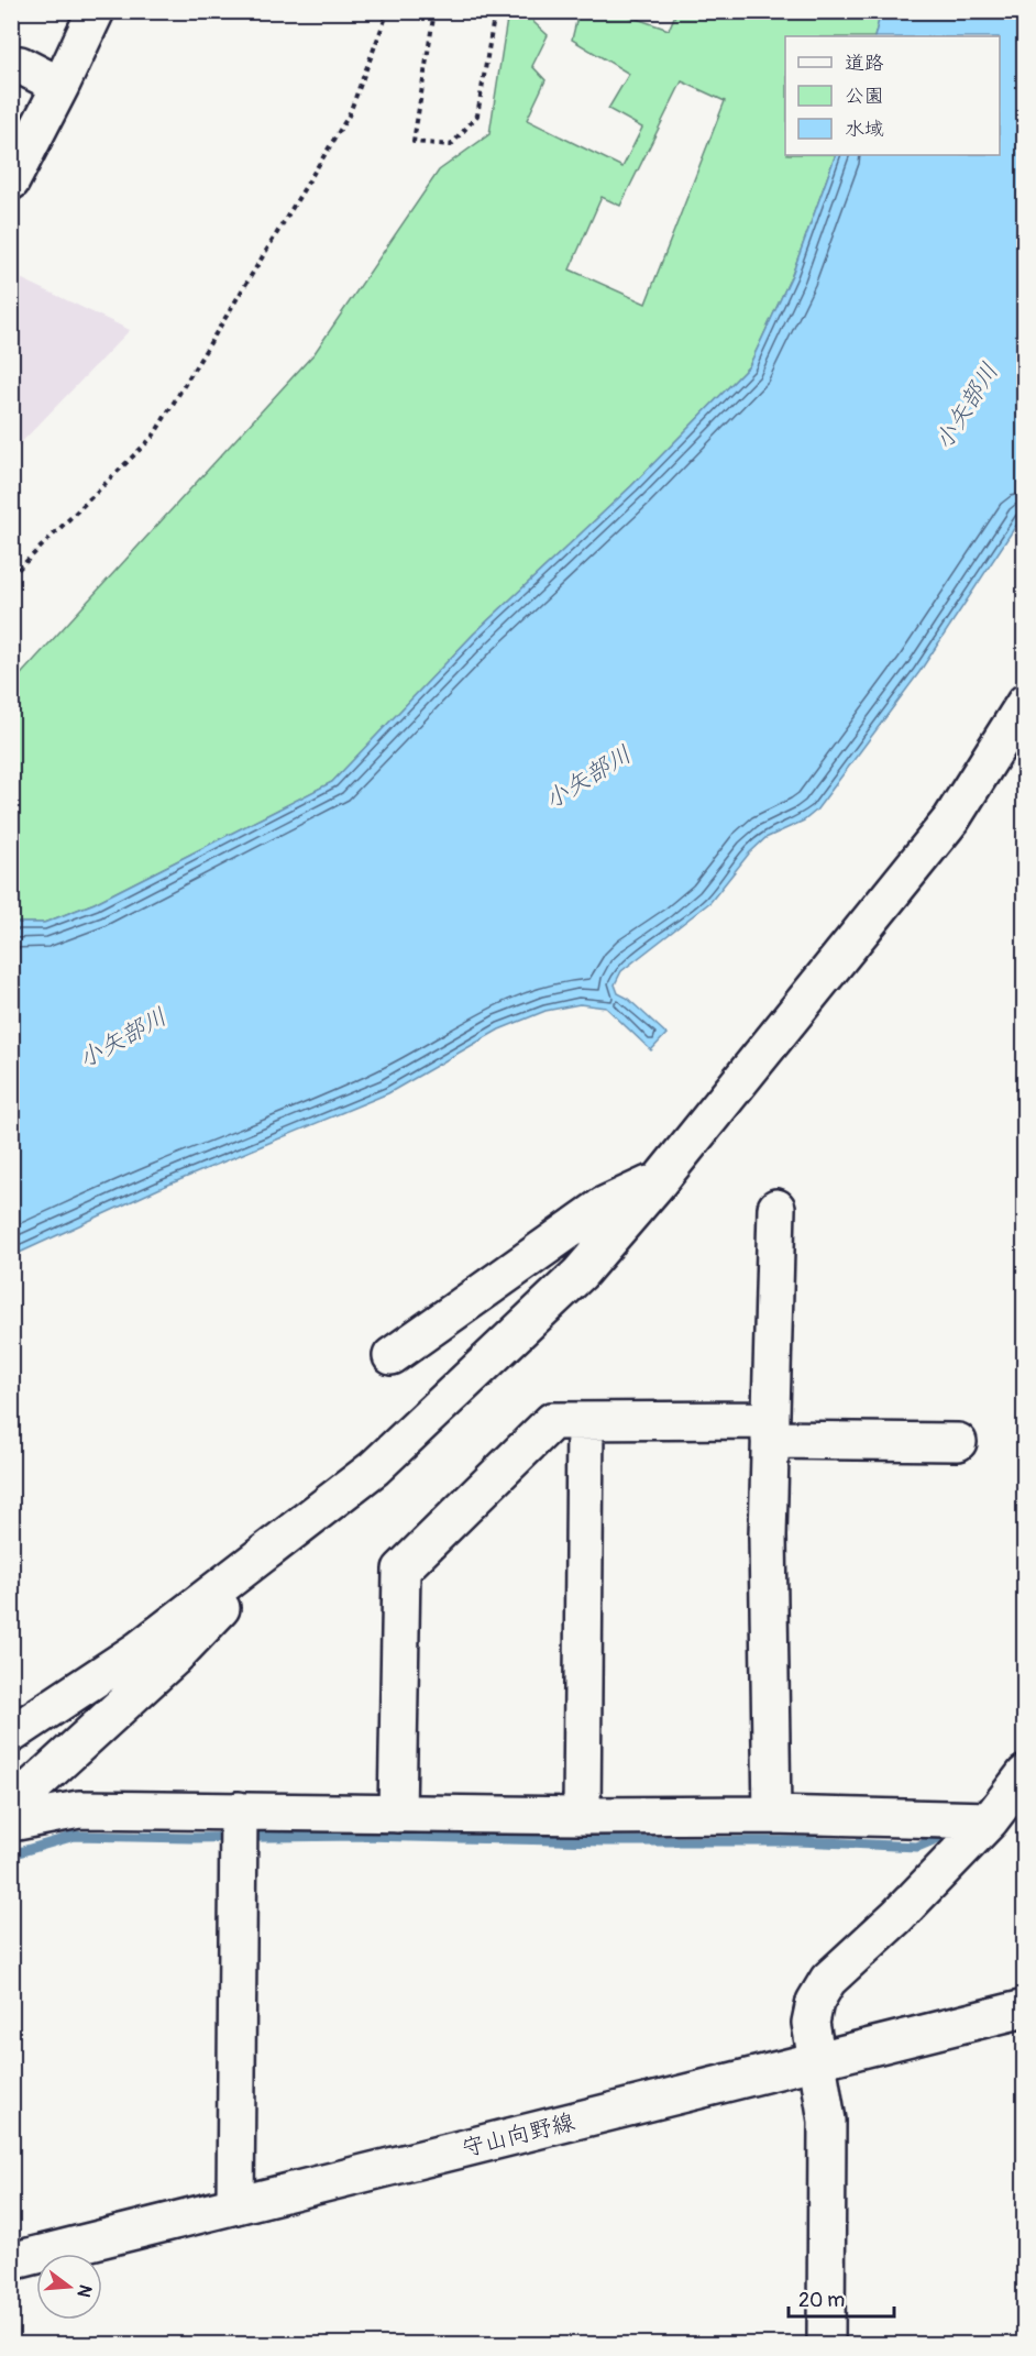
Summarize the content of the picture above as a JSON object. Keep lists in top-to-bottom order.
{
  "streets": {
    "street": ["守山向野線"]
  },
  "water": ["小矢部川"],
  "legend": ["道路", "公園", "水域"],
  "scale_bar": "20 m",
  "north": "right"
}
